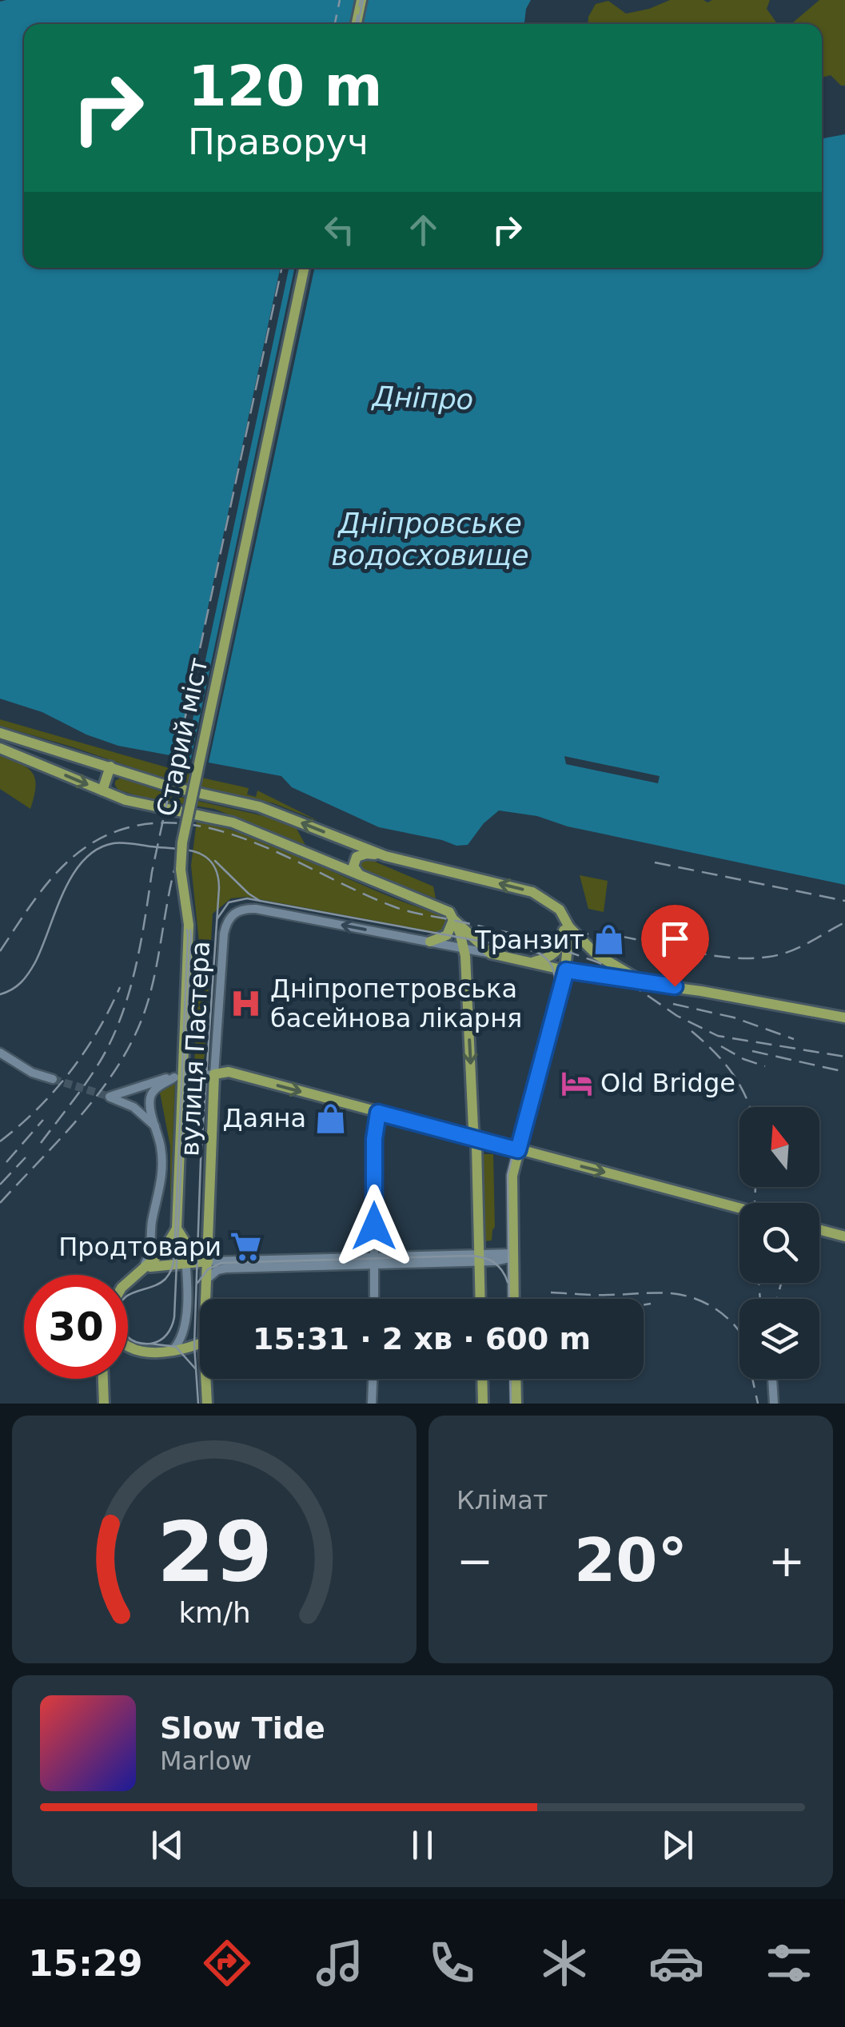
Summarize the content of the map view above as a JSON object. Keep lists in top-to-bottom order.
{
  "streets": {
    "main road": ["Старий міст", "вулиця Пастера"]
  },
  "water": ["Дніпро", "Дніпровське водосховище"],
  "places": {
    "shop": ["Транзит", "Даяна"],
    "hospital": ["Дніпропетровська басейнова лікарня"],
    "hotel": ["Old Bridge"],
    "supermarket": ["Продтовари"]
  },
  "north": "top",
  "page": {
    "turn": ["120 m", "Праворуч"],
    "limit": "30",
    "trip": "15:31 · 2 хв · 600 m",
    "tile": "Клімат",
    "heat": ["−", "20°", "+"],
    "song": ["Slow Tide", "Marlow"],
    "tabs": "15:29",
    "gauge": ["29", "km/h"]
  }
}
